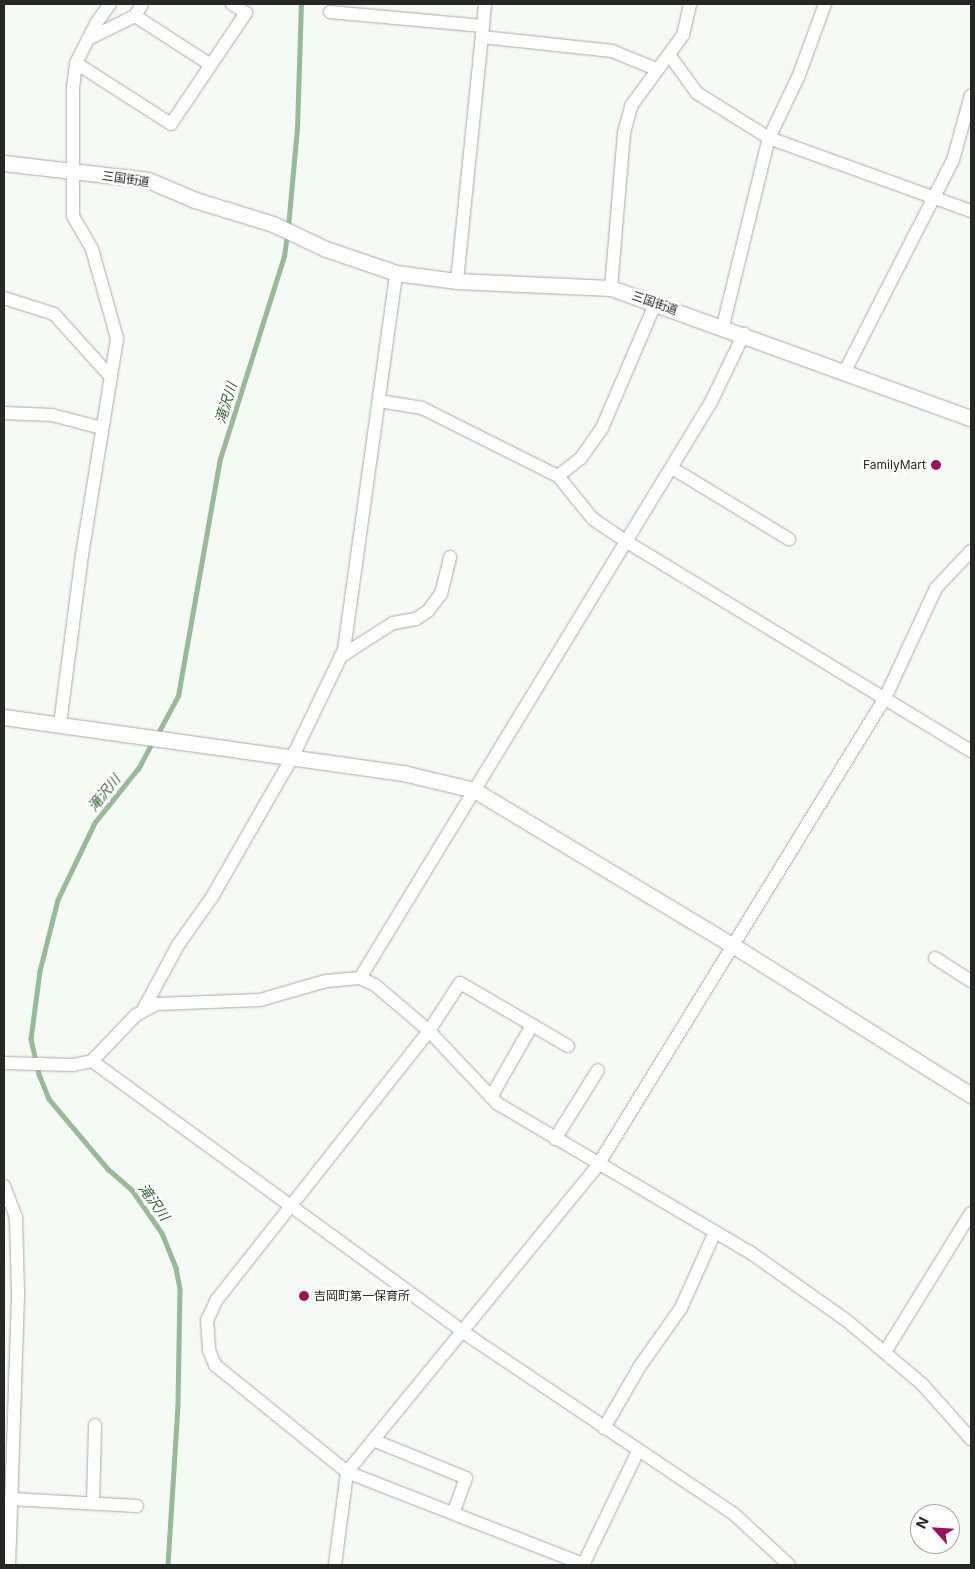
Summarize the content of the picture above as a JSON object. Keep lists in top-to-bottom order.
{
  "streets": {
    "street": ["三国街道"]
  },
  "water": ["滝沢川"],
  "places": ["FamilyMart", "吉岡町第一保育所"],
  "north": "top left"
}
